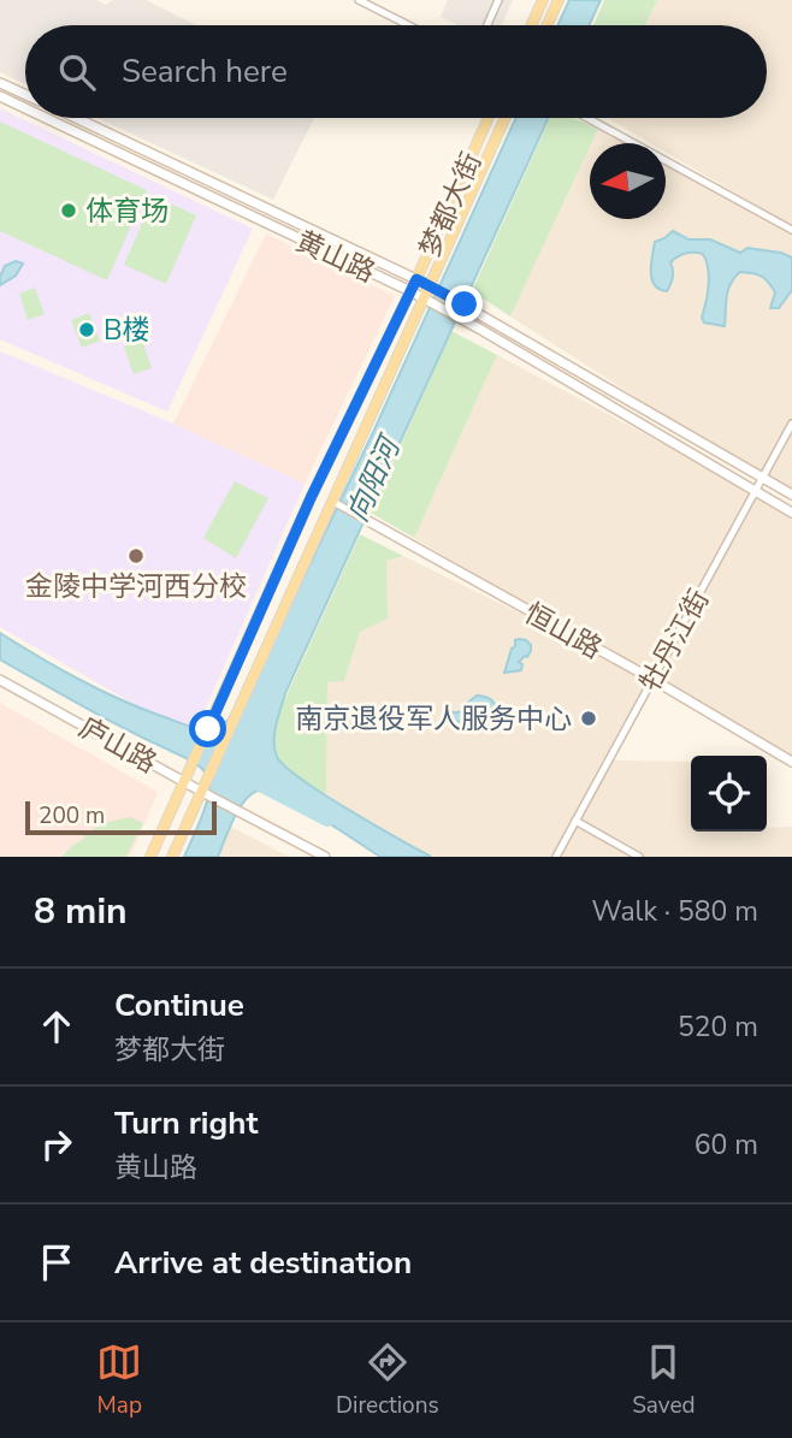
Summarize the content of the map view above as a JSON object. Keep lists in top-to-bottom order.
{
  "streets": {
    "main road": [
      "梦都大街",
      "黄山路",
      "恒山路",
      "庐山路"
    ],
    "street": ["牡丹江街"]
  },
  "crossings": [
    ["梦都大街", "黄山路"],
    ["梦都大街", "恒山路"],
    ["梦都大街", "庐山路"],
    ["黄山路", "牡丹江街"],
    ["恒山路", "牡丹江街"]
  ],
  "water": ["向阳河"],
  "places": [
    "体育场",
    "B楼",
    "金陵中学河西分校",
    "南京退役军人服务中心"
  ],
  "scale_bar": "200 m",
  "north": "left",
  "page": {
    "search": "Search here",
    "scale": "200 m",
    "heading": ["8 min", "Walk · 580 m"],
    "list": [
      ["Continue", "梦都大街", "520 m"],
      ["Turn right", "黄山路", "60 m"],
      "Arrive at destination"
    ],
    "nav": ["Map", "Directions", "Saved"]
  }
}
